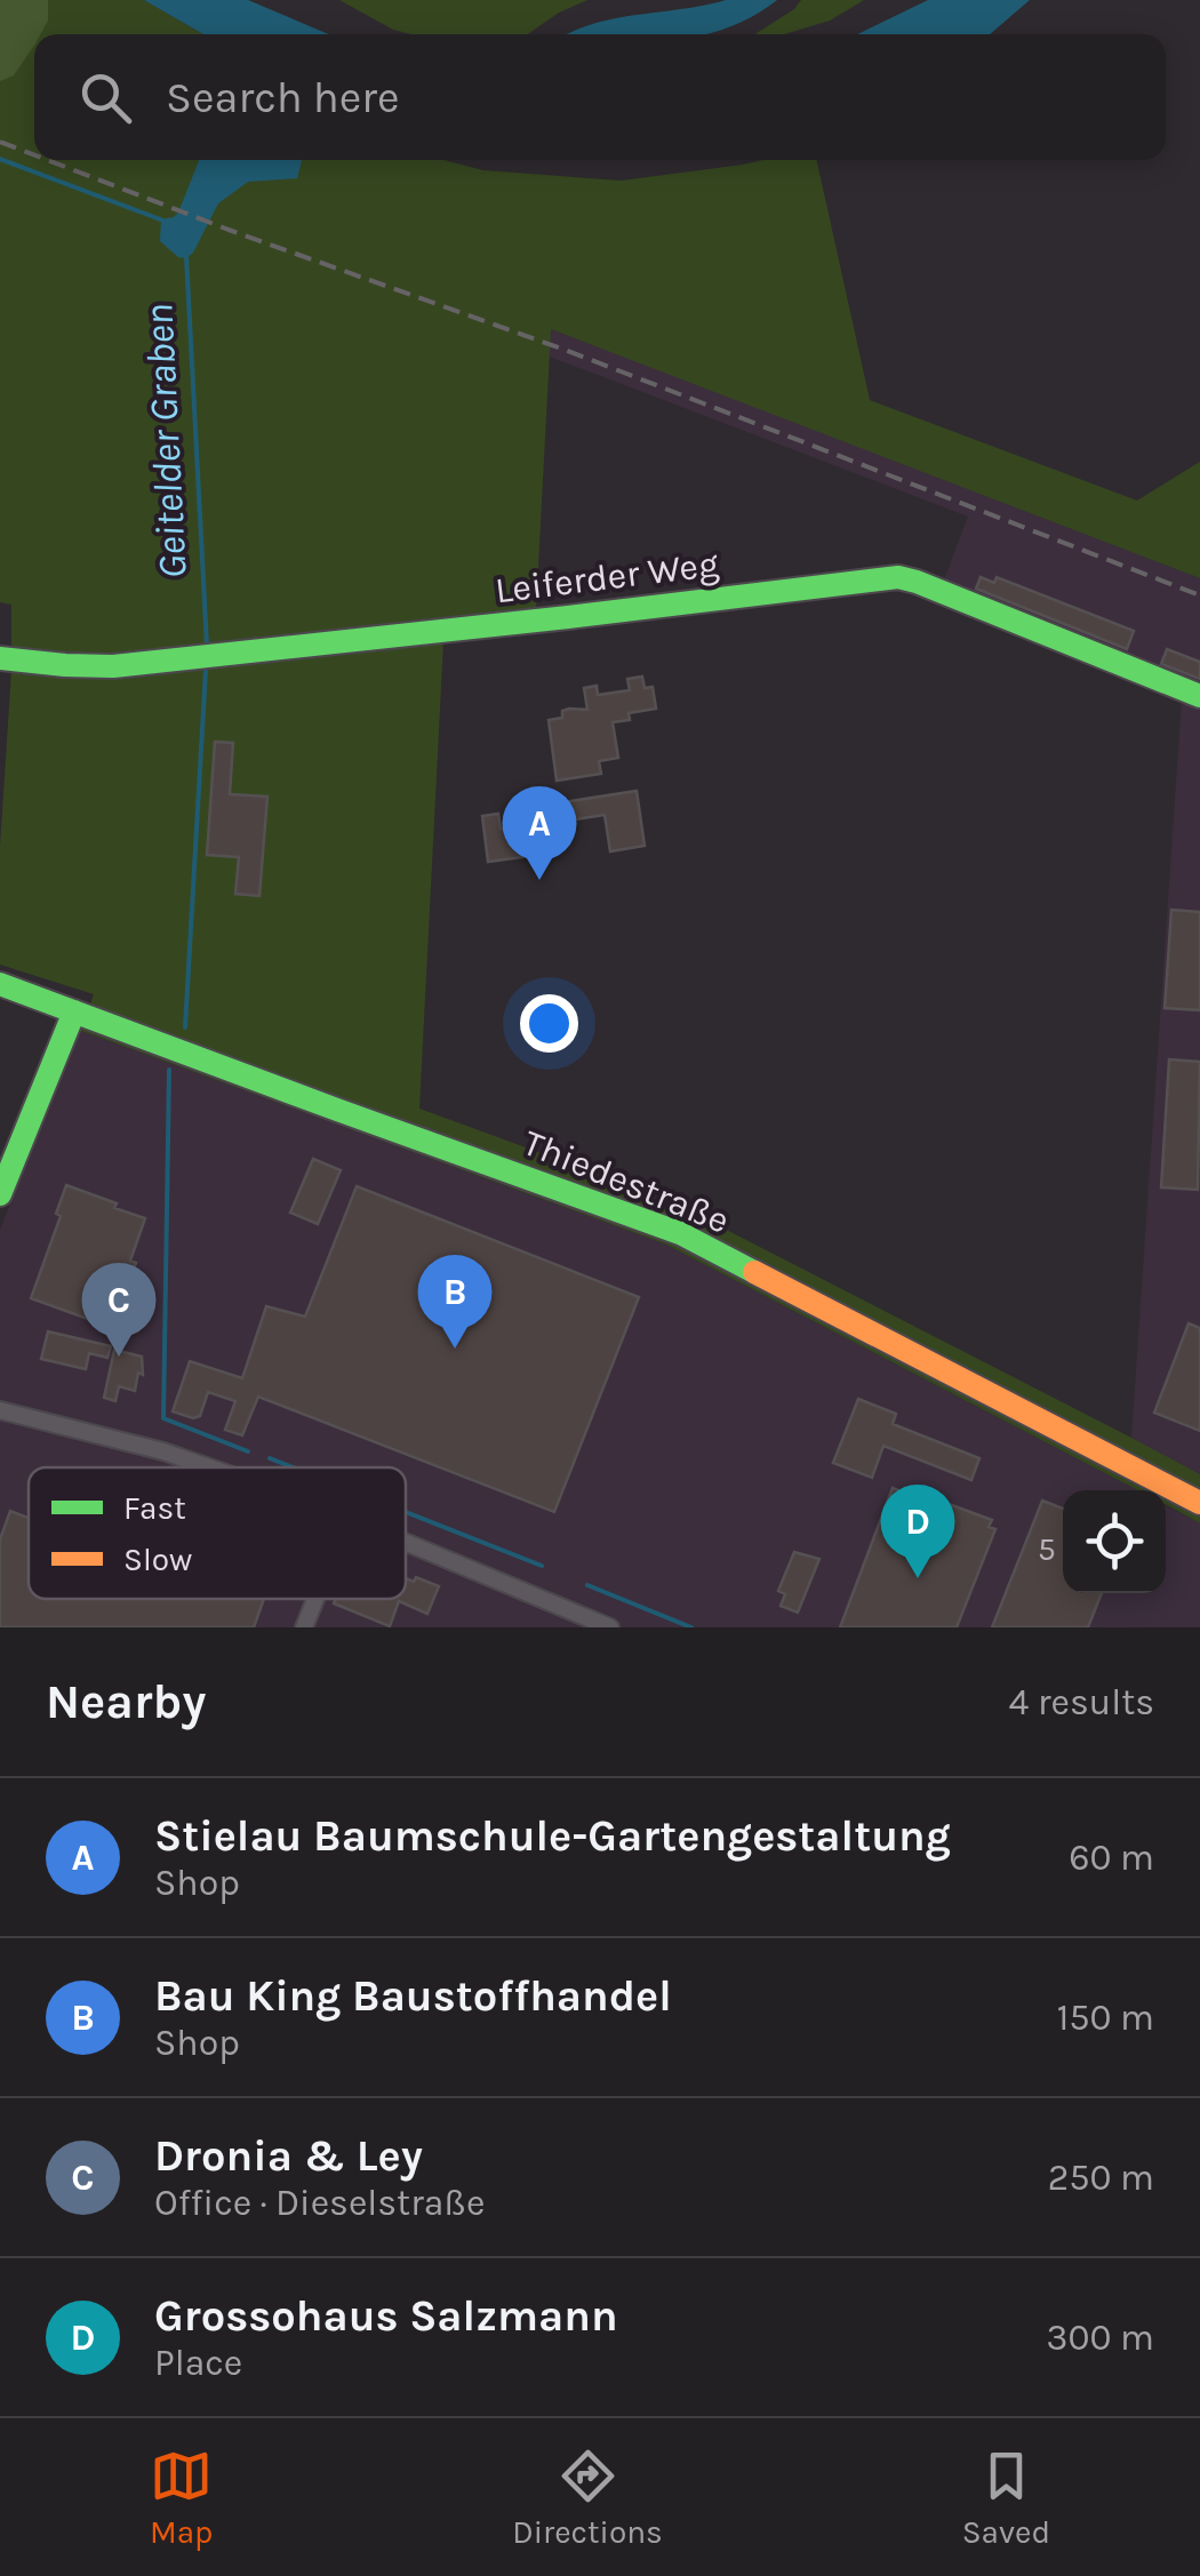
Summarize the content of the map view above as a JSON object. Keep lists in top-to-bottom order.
{
  "streets": {
    "street": ["Leiferder Weg", "Thiedestraße"]
  },
  "water": ["Geitelder Graben"],
  "house_numbers": ["5"],
  "legend": ["Fast", "Slow"],
  "page": {
    "search": "Search here",
    "pins": [
      "A",
      "B",
      "C",
      "D"
    ],
    "heading": ["Nearby", "4 results"],
    "list": [
      {
        "mark": "A",
        "name": "Stielau Baumschule-Gartengestaltung",
        "note": "Shop",
        "value": "60 m"
      },
      {
        "mark": "B",
        "name": "Bau King Baustoffhandel",
        "note": "Shop",
        "value": "150 m"
      },
      {
        "mark": "C",
        "name": "Dronia & Ley",
        "note": "Office · Dieselstraße",
        "value": "250 m"
      },
      {
        "mark": "D",
        "name": "Grossohaus Salzmann",
        "note": "Place",
        "value": "300 m"
      }
    ],
    "nav": ["Map", "Directions", "Saved"]
  }
}
